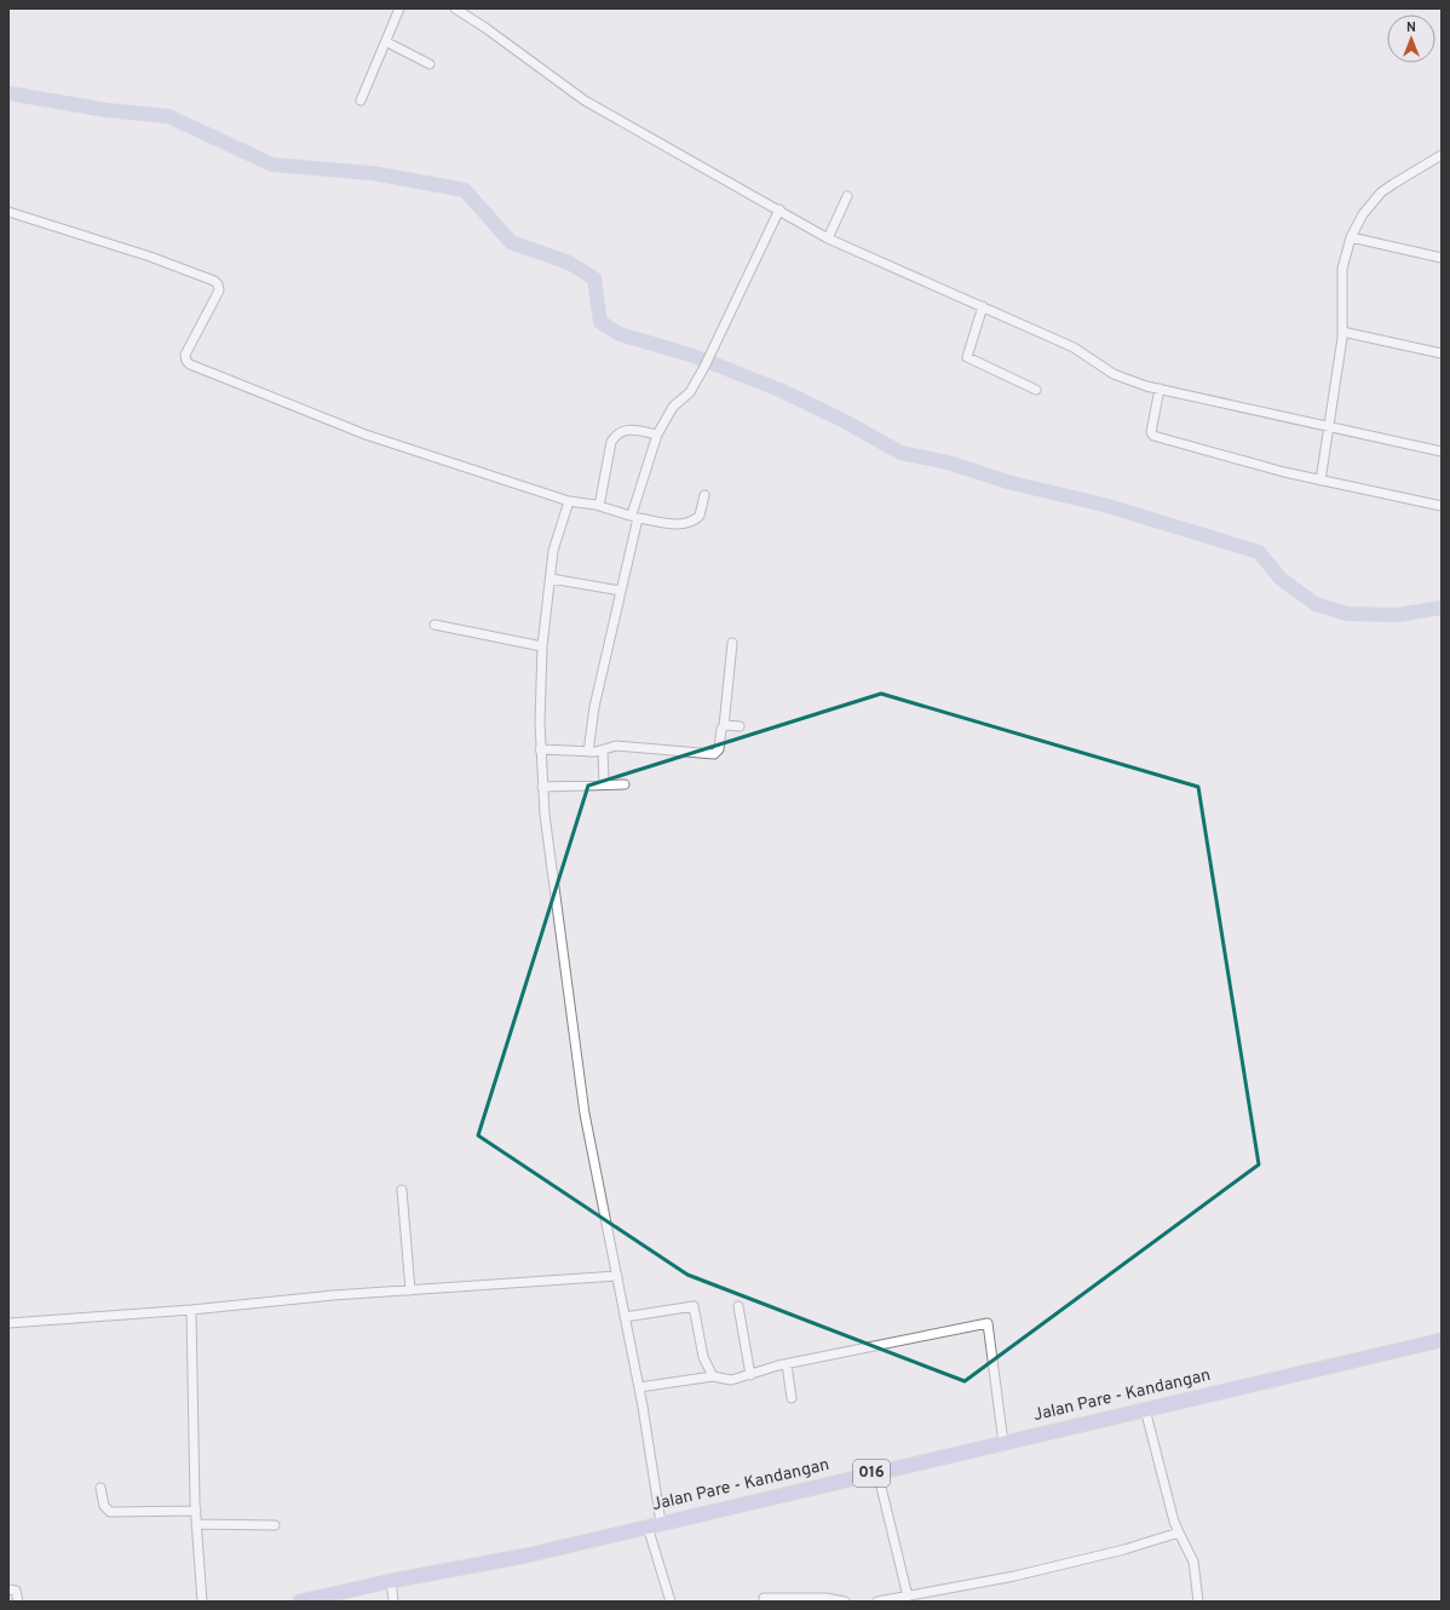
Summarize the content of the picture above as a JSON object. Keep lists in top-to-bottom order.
{
  "streets": {
    "main road": ["Jalan Pare - Kandangan", "016"]
  },
  "north": "top"
}
